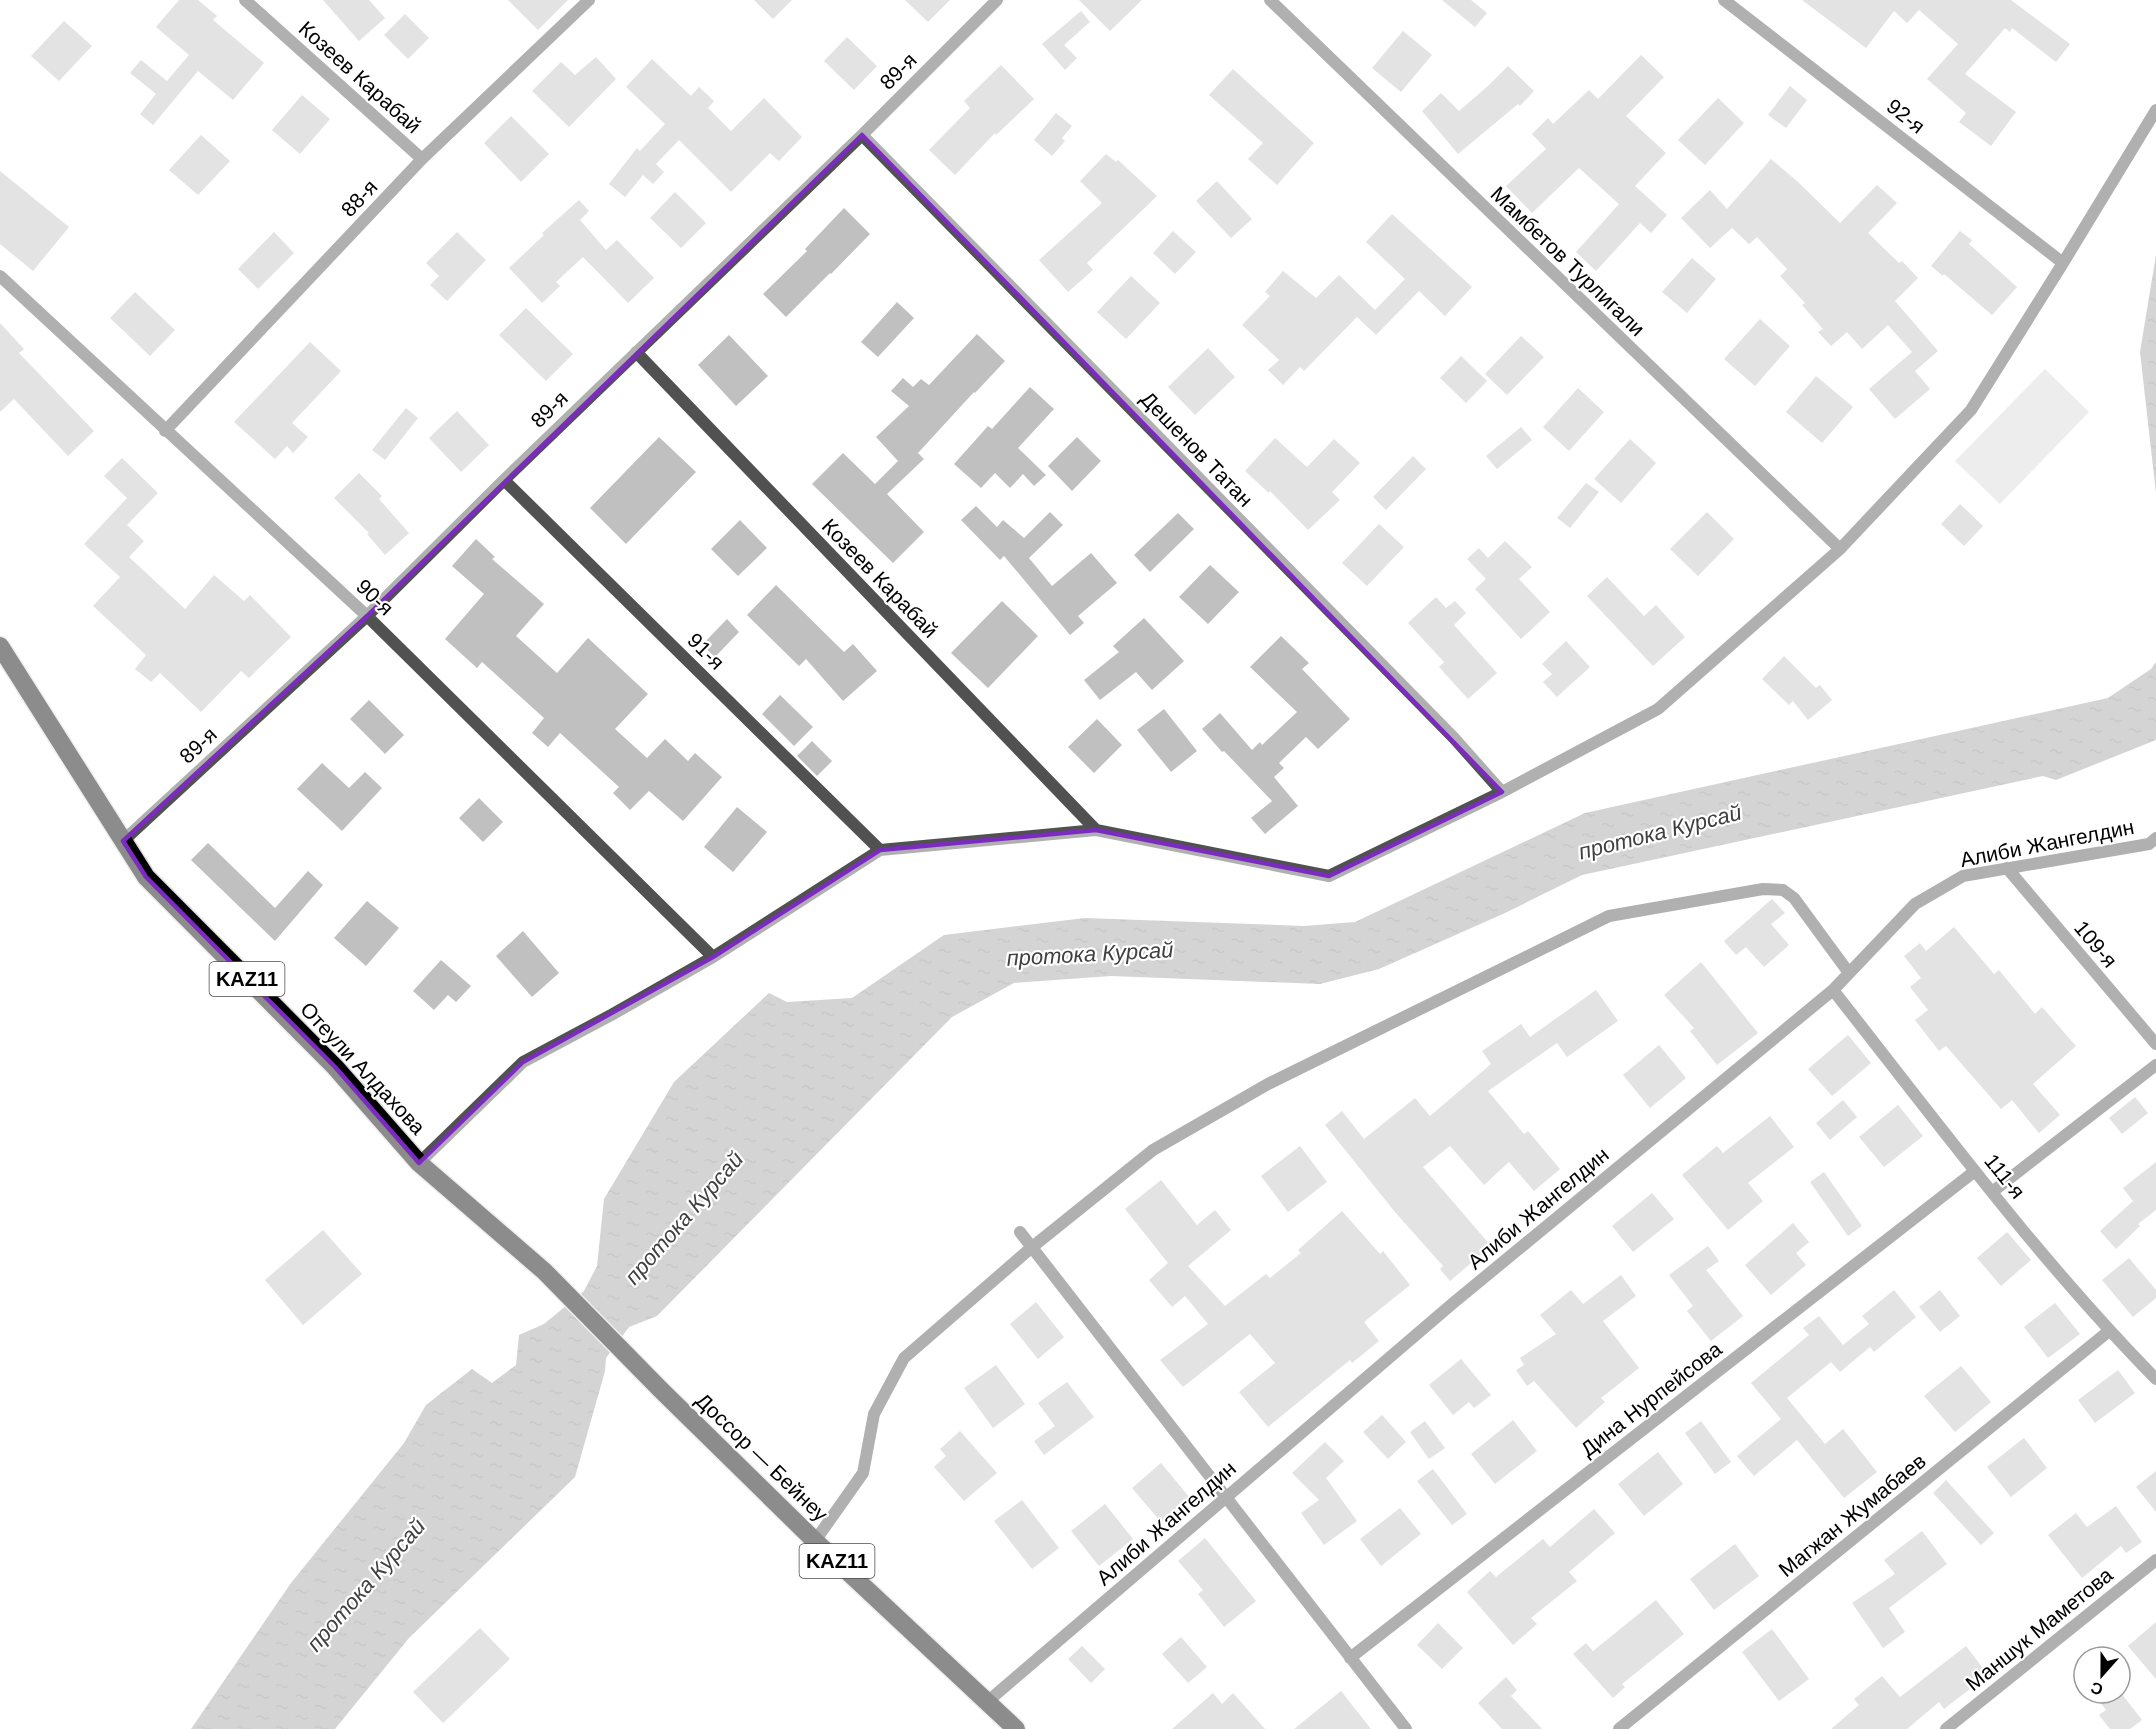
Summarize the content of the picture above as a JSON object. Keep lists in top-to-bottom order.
{
  "streets": {
    "highway": ["KAZ11", "Отеули Алдахова", "Доссор — Бейнеу"],
    "street": [
      "89-я",
      "Козеев Карабай",
      "92-я",
      "88-я",
      "Мамбетов Турлигали",
      "Дешенов Татан",
      "90-я",
      "91-я",
      "Алиби Жангелдин",
      "109-я",
      "111-я",
      "Дина Нурпейсова",
      "Магжан Жумабаев",
      "Маншук Маметова"
    ]
  },
  "crossings": [
    ["89-я", "Козеев Карабай"],
    ["89-я", "Дешенов Татан"],
    ["89-я", "90-я"],
    ["89-я", "91-я"],
    ["89-я", "Отеули Алдахова"],
    ["Козеев Карабай", "88-я"],
    ["88-я", "90-я"],
    ["Алиби Жангелдин", "109-я"],
    ["Алиби Жангелдин", "111-я"],
    ["Алиби Жангелдин", "Доссор — Бейнеу"],
    ["Отеули Алдахова", "Доссор — Бейнеу"],
    ["111-я", "Дина Нурпейсова"],
    ["111-я", "Магжан Жумабаев"]
  ],
  "water": ["протока Курсай"],
  "north": "bottom"
}
